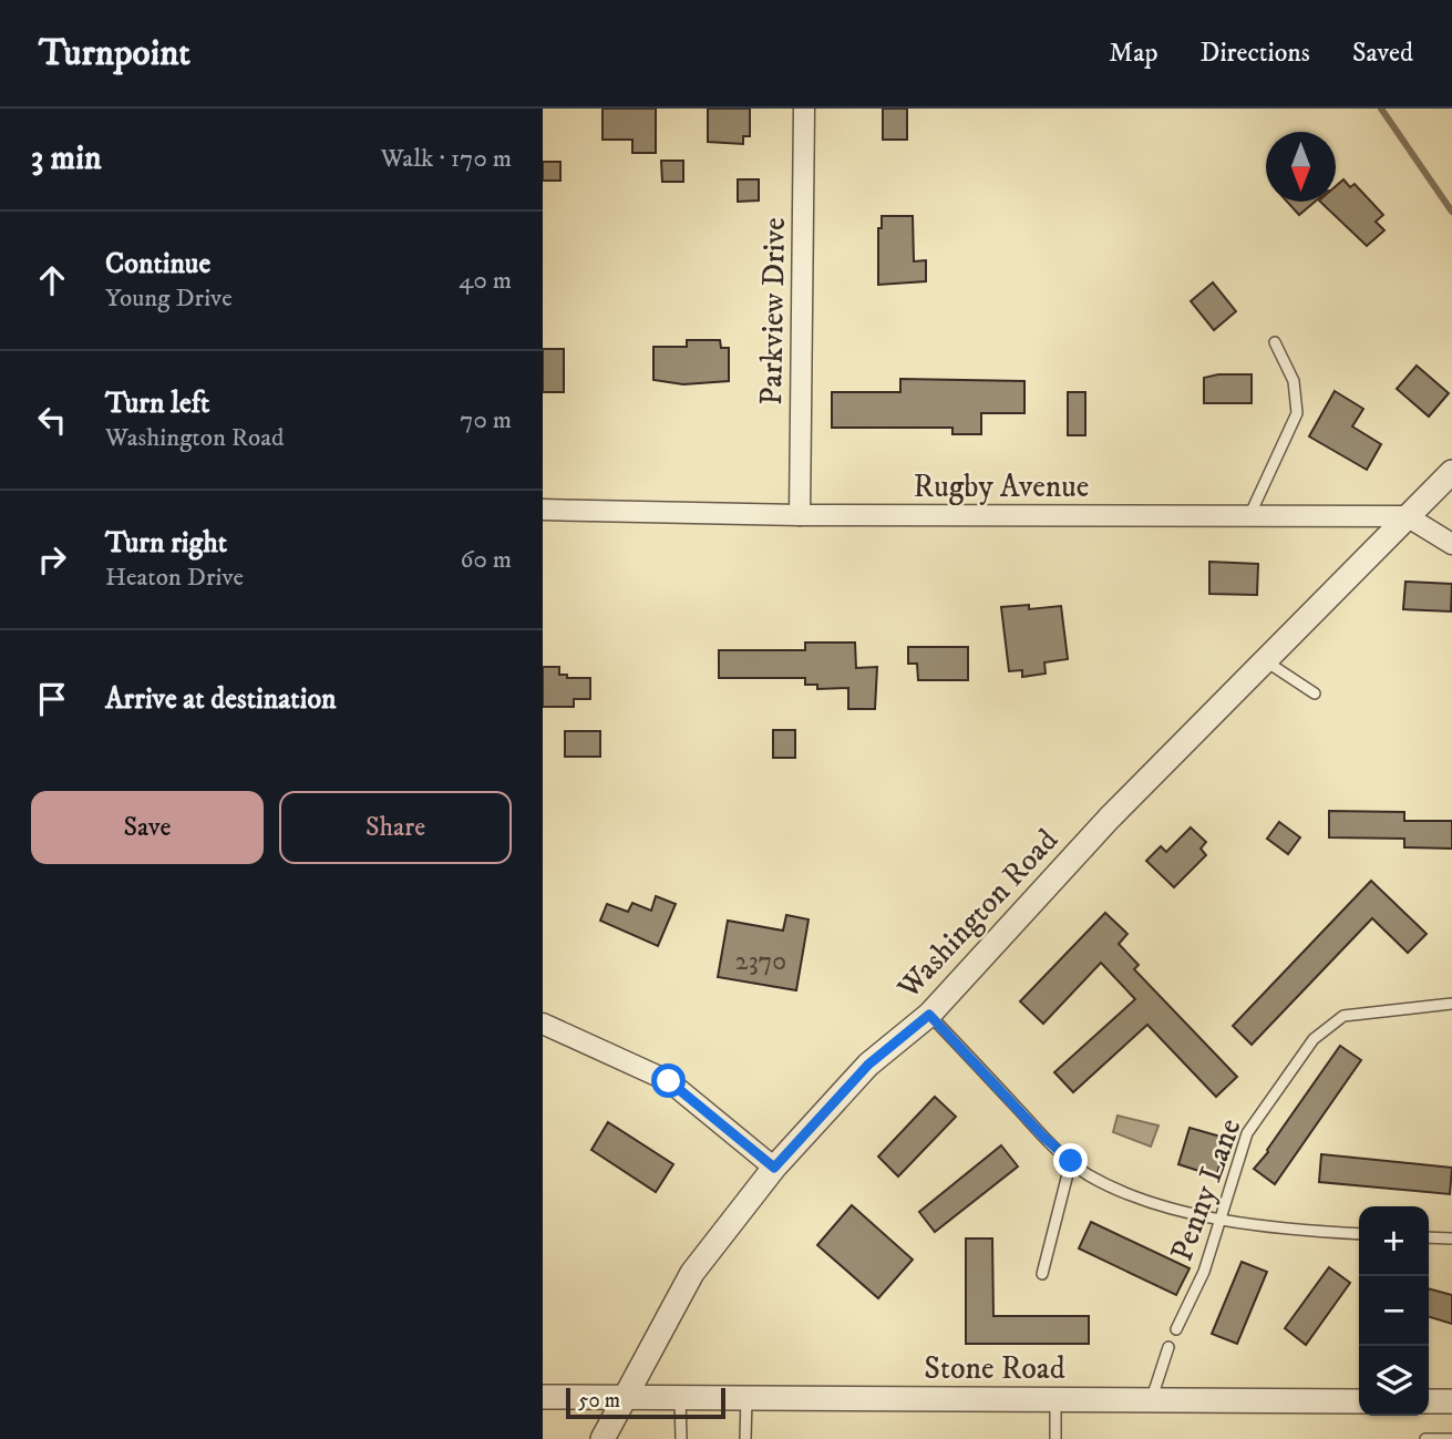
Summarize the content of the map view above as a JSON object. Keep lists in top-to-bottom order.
{
  "streets": {
    "street": [
      "Parkview Drive",
      "Rugby Avenue",
      "Washington Road",
      "Stone Road"
    ],
    "lane": ["Penny Lane"]
  },
  "crossings": [
    ["Parkview Drive", "Rugby Avenue"],
    ["Rugby Avenue", "Washington Road"],
    ["Washington Road", "Stone Road"]
  ],
  "house_numbers": ["2370"],
  "scale_bar": "50 m",
  "north": "bottom",
  "page": {
    "header": "Turnpoint",
    "nav": ["Map", "Directions", "Saved"],
    "heading": ["3 min", "Walk · 170 m"],
    "list": [
      ["Continue", "Young Drive", "40 m"],
      ["Turn left", "Washington Road", "70 m"],
      ["Turn right", "Heaton Drive", "60 m"],
      "Arrive at destination"
    ],
    "buttons": ["Save", "Share"],
    "map_buttons": ["+", "−"],
    "scale": "50 m"
  }
}
